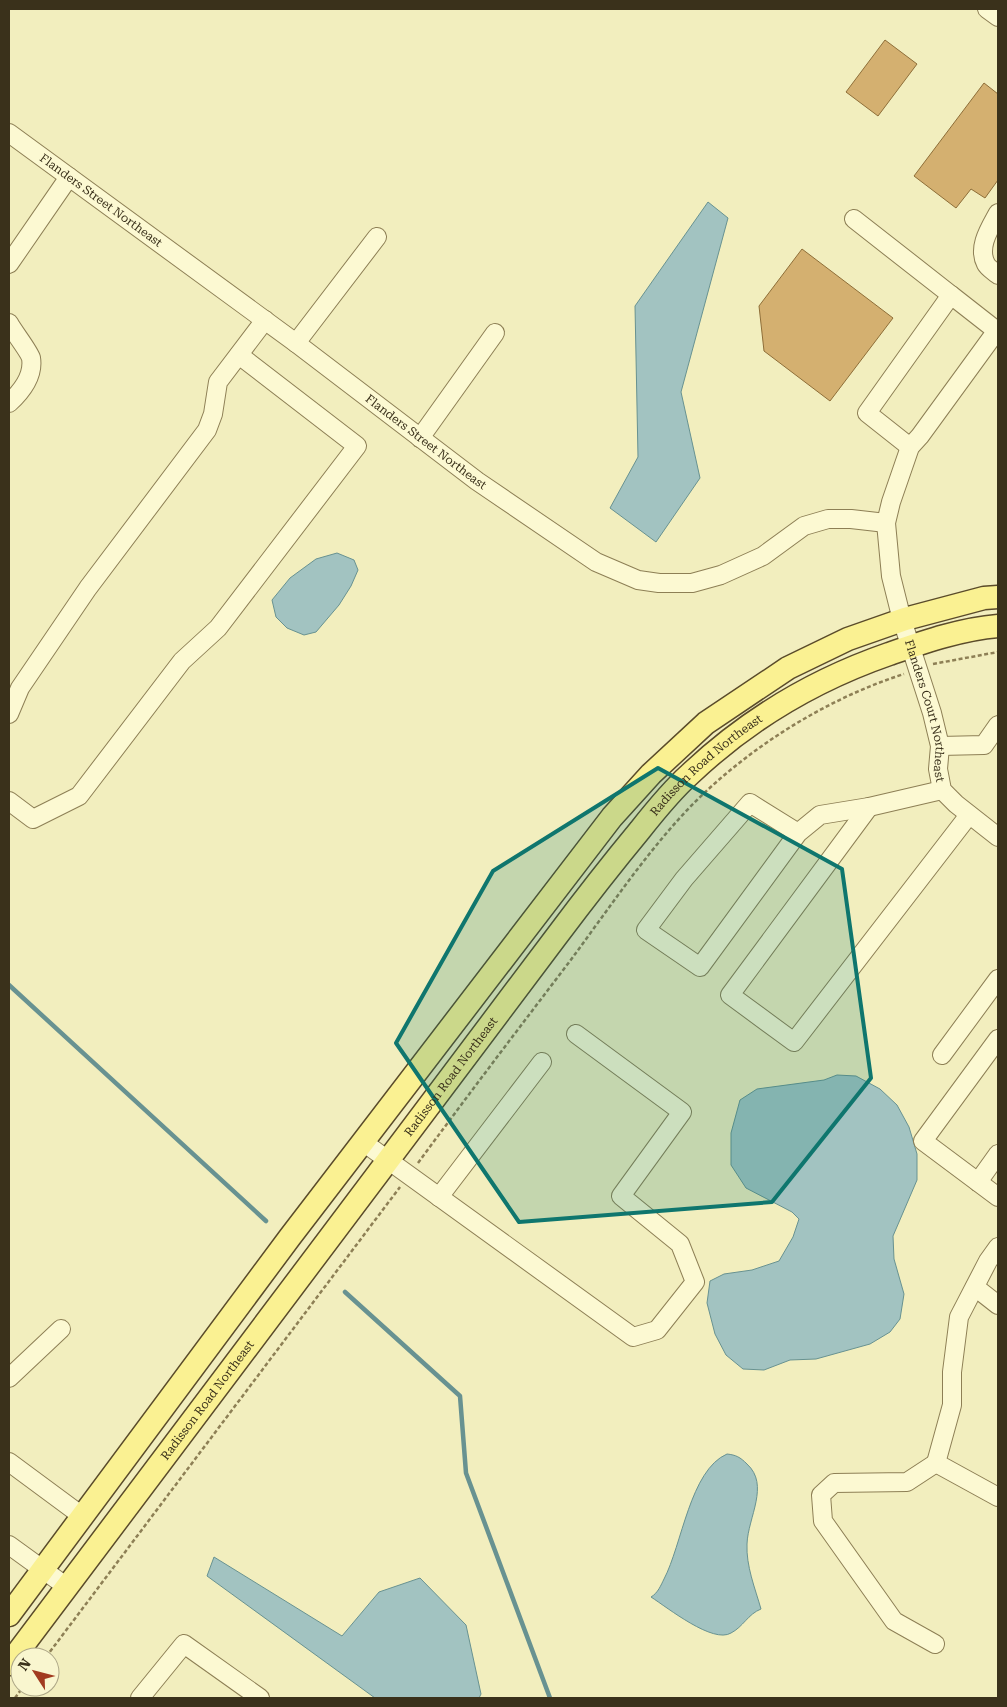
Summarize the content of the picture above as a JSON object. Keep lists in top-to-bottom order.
{
  "streets": {
    "main road": ["Radisson Road Northeast"],
    "street": ["Flanders Street Northeast", "Flanders Court Northeast"]
  },
  "crossings": [
    ["Flanders Street Northeast", "Flanders Court Northeast"],
    ["Flanders Court Northeast", "Radisson Road Northeast"]
  ],
  "north": "top left"
}
